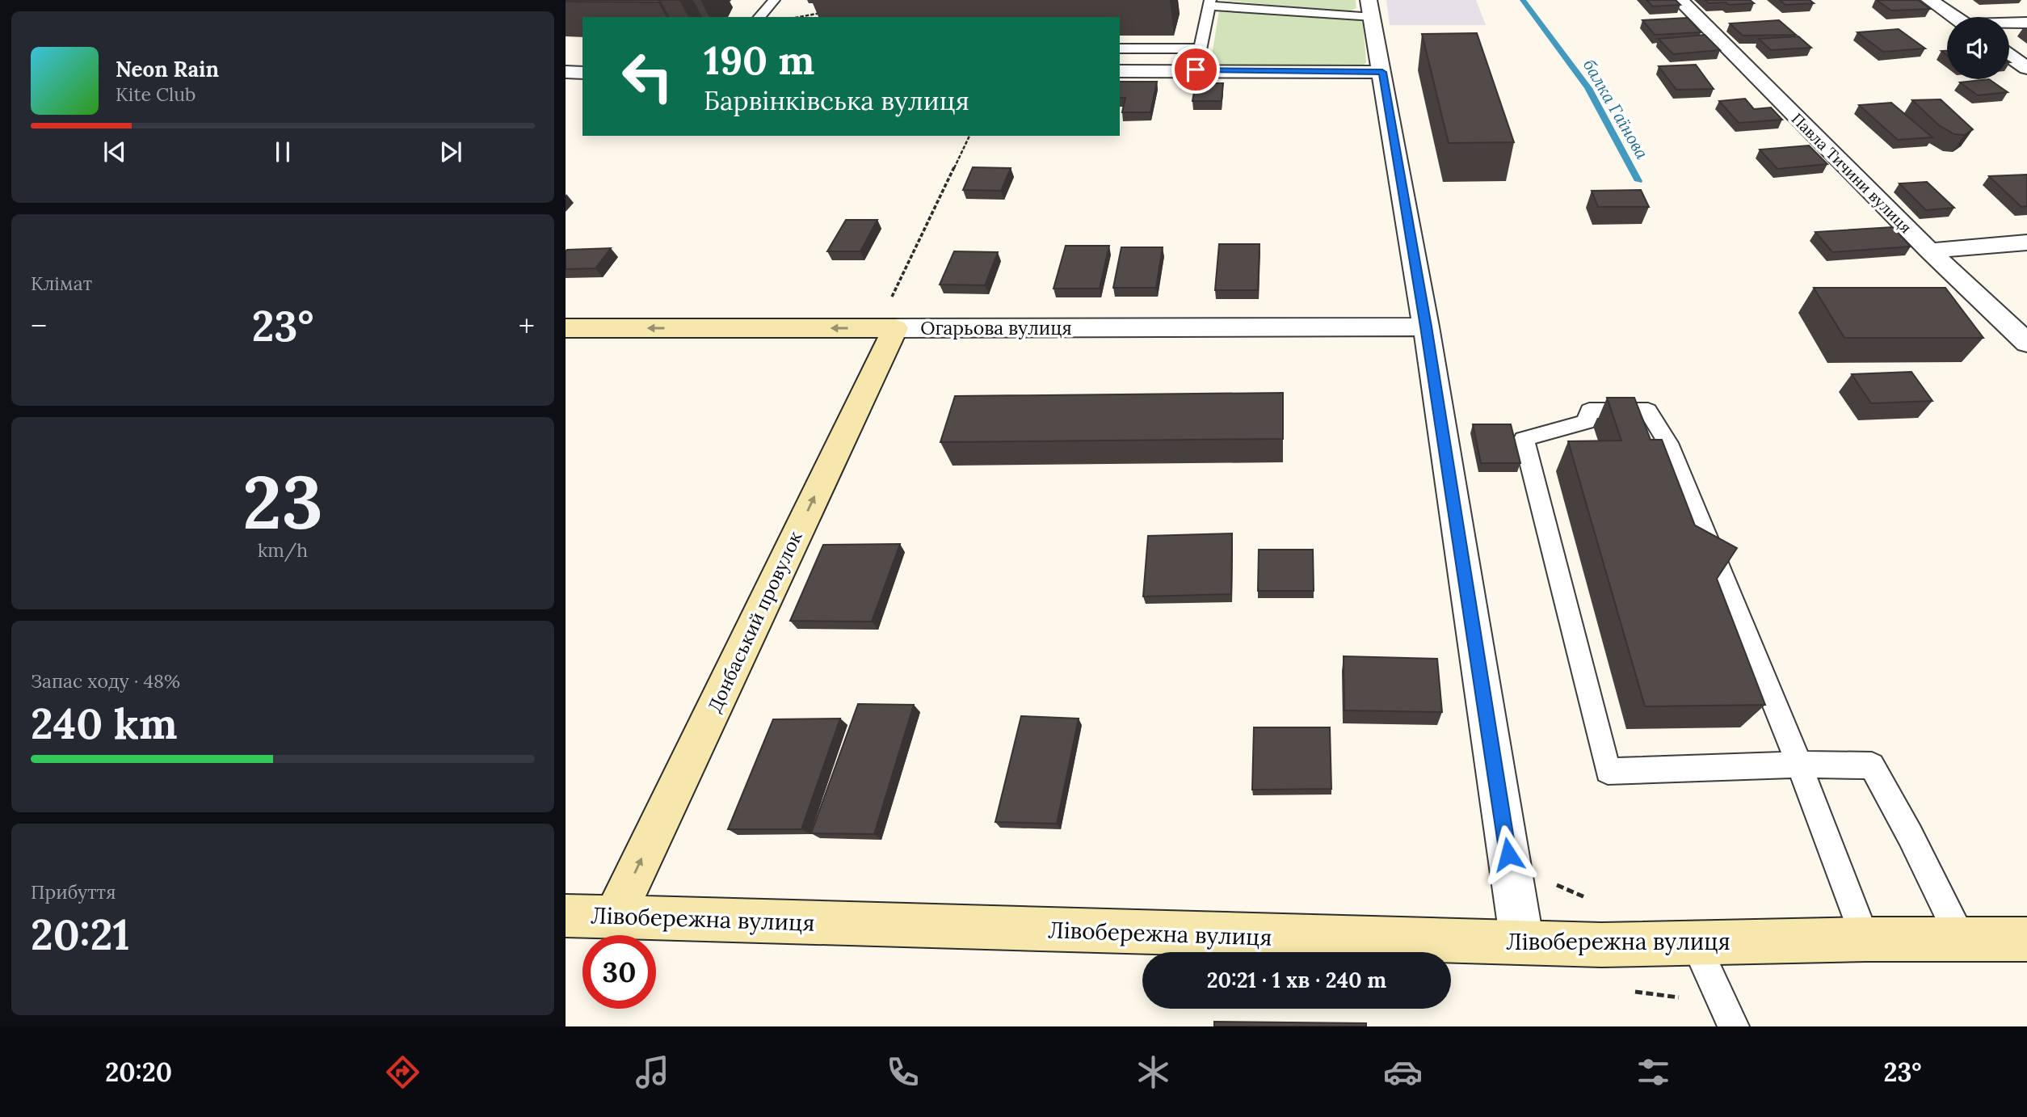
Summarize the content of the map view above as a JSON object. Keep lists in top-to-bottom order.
{
  "streets": {
    "street": [
      "Павла Тичини вулиця",
      "Огарьова вулиця",
      "Донбаський провулок",
      "Лівобережна вулиця"
    ]
  },
  "crossings": [
    ["Огарьова вулиця", "Донбаський провулок"],
    ["Донбаський провулок", "Лівобережна вулиця"]
  ],
  "one_way": ["Огарьова вулиця", "Донбаський провулок"],
  "water": ["балка Гаїнова"],
  "page": {
    "turn": ["190 m", "Барвінківська вулиця"],
    "song": ["Neon Rain", "Kite Club"],
    "tile": [
      "Клімат",
      ["23", "km/h"],
      ["Запас ходу · 48%", "240 km"],
      ["Прибуття", "20:21"]
    ],
    "heat": ["−", "23°", "+"],
    "limit": "30",
    "trip": "20:21 · 1 хв · 240 m",
    "tabs": ["20:20", "23°"]
  }
}
